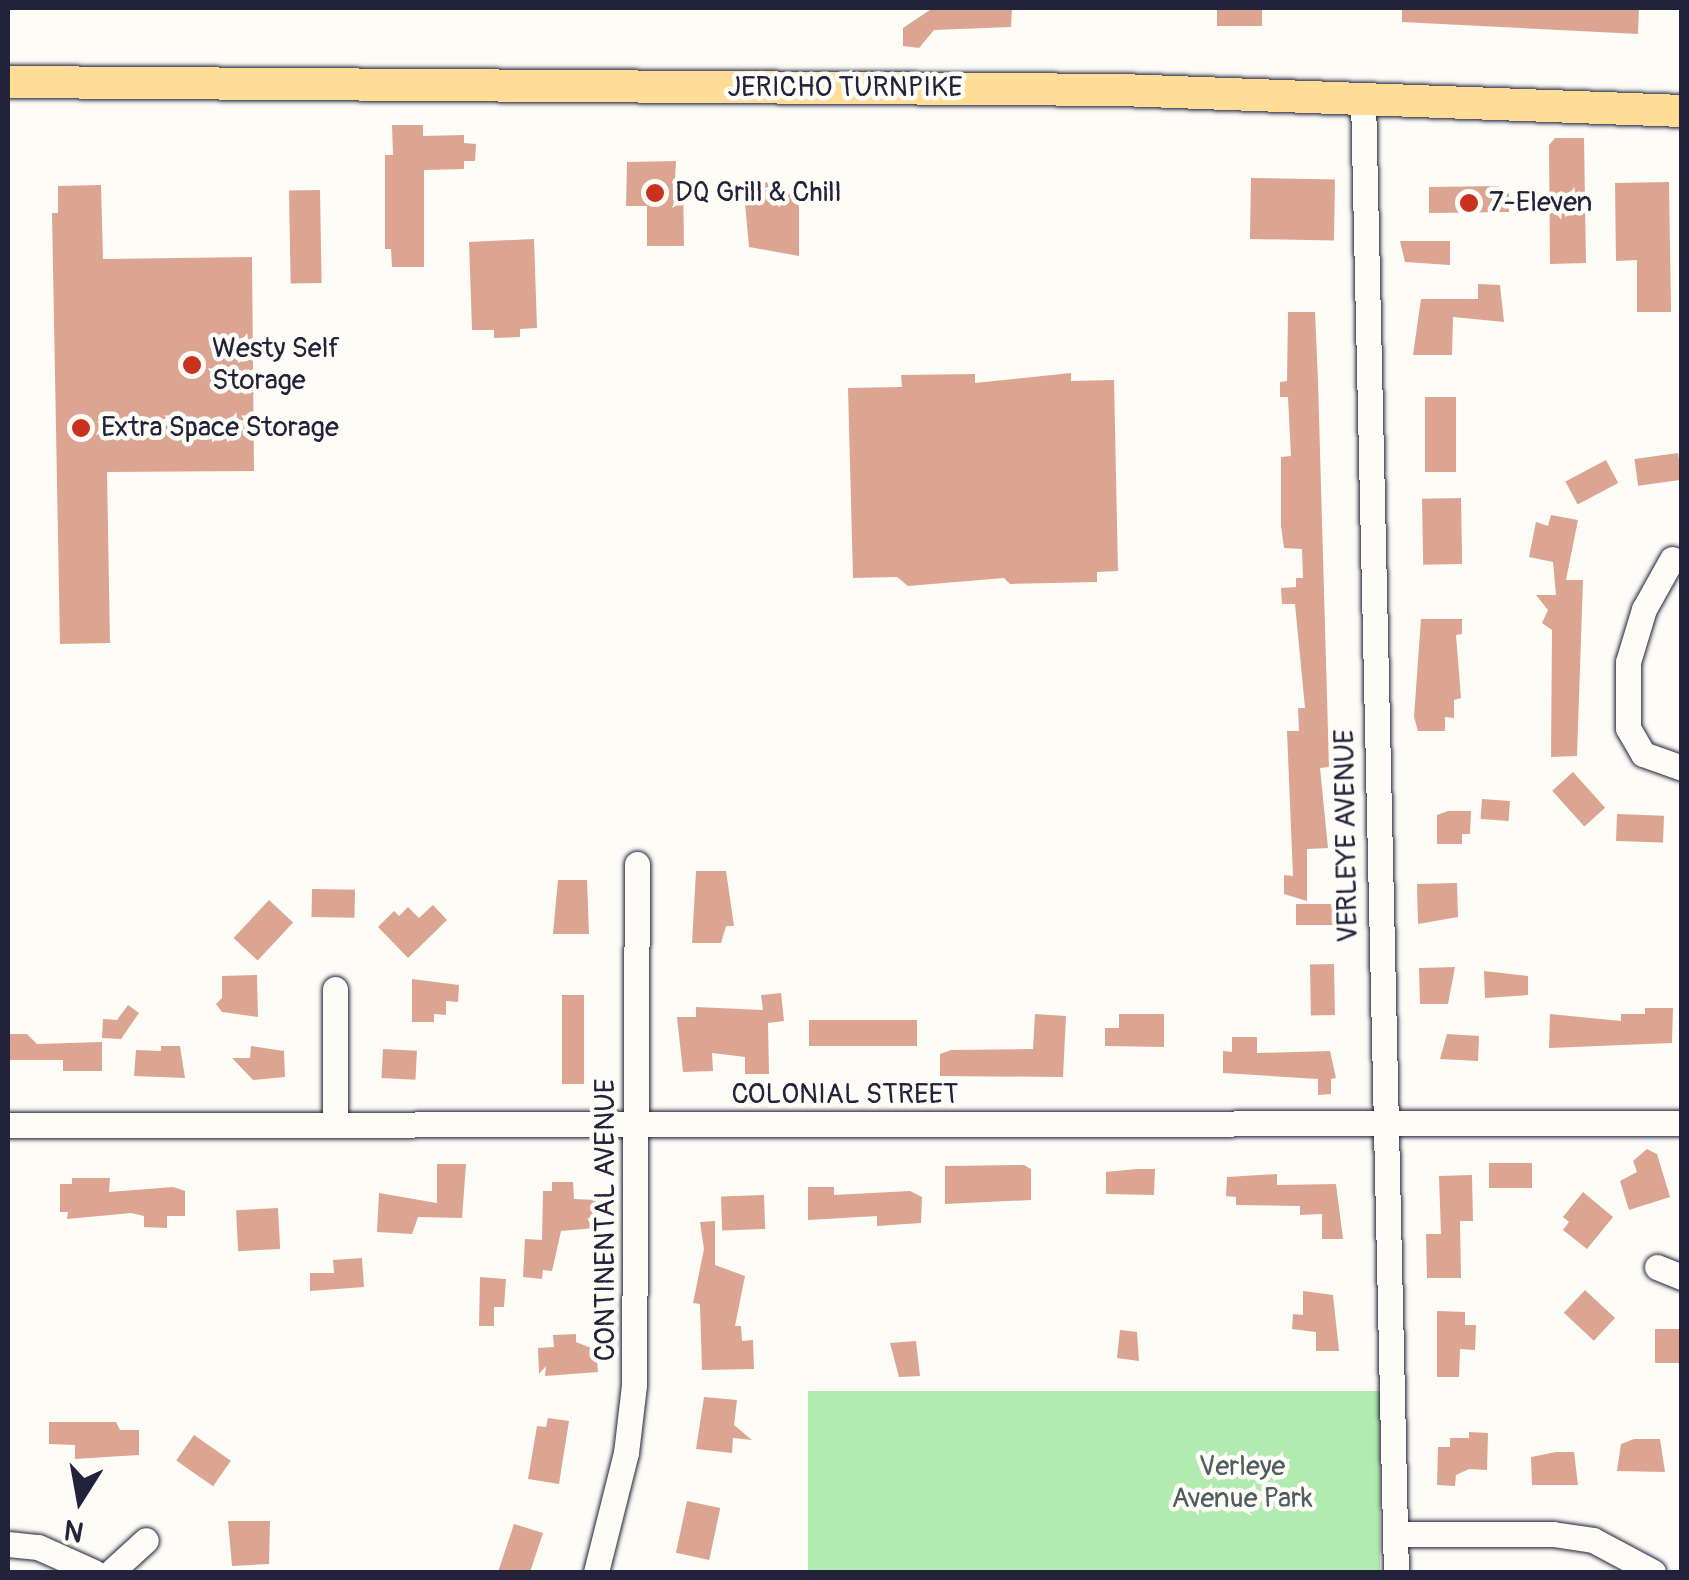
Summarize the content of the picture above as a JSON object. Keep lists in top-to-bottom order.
{
  "streets": {
    "main road": ["JERICHO TURNPIKE"],
    "street": ["VERLEYE AVENUE", "COLONIAL STREET", "CONTINENTAL AVENUE"]
  },
  "crossings": [
    ["JERICHO TURNPIKE", "VERLEYE AVENUE"],
    ["VERLEYE AVENUE", "COLONIAL STREET"],
    ["COLONIAL STREET", "CONTINENTAL AVENUE"]
  ],
  "parks": ["Verleye Avenue Park"],
  "places": [
    "DQ Grill & Chill",
    "7-Eleven",
    "Westy Self Storage",
    "Extra Space Storage"
  ],
  "north": "bottom"
}
